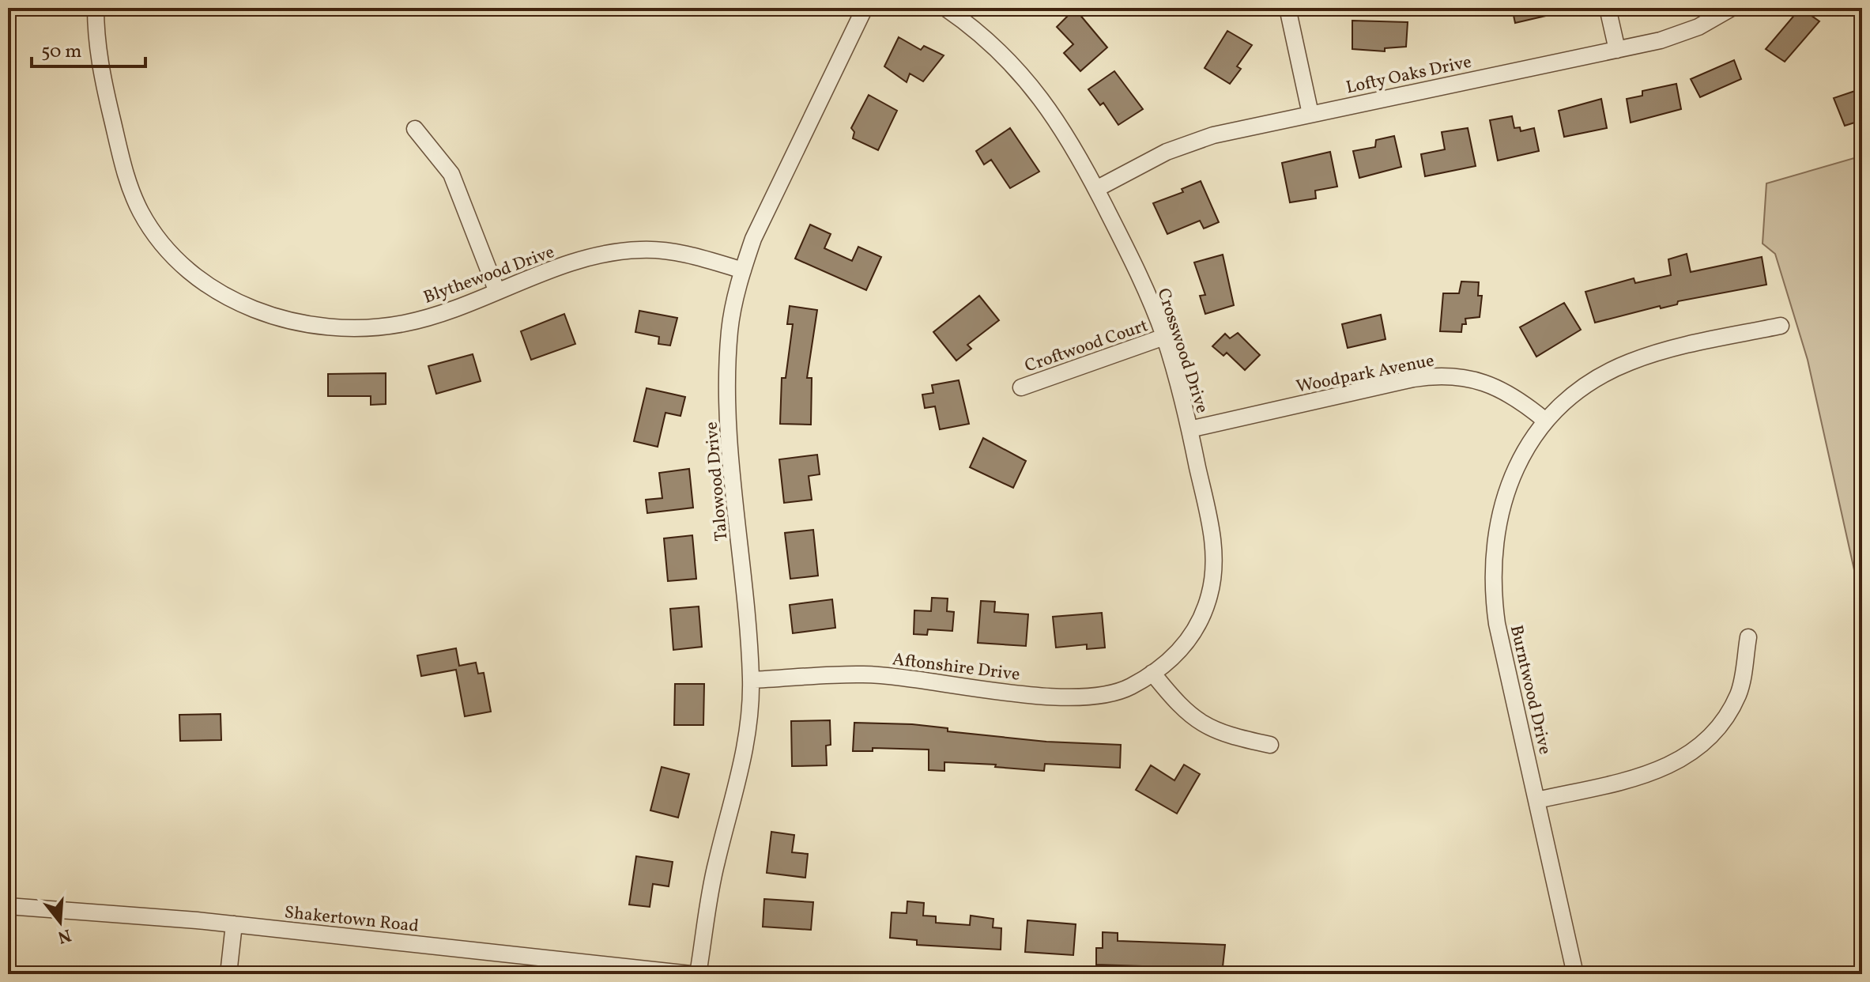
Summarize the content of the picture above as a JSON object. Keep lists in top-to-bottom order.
{
  "streets": {
    "street": [
      "Lofty Oaks Drive",
      "Blythewood Drive",
      "Croftwood Court",
      "Crosswood Drive",
      "Woodpark Avenue",
      "Talowood Drive",
      "Aftonshire Drive",
      "Burntwood Drive",
      "Shakertown Road"
    ]
  },
  "crossings": [
    ["Lofty Oaks Drive", "Crosswood Drive"],
    ["Blythewood Drive", "Talowood Drive"],
    ["Croftwood Court", "Crosswood Drive"],
    ["Crosswood Drive", "Woodpark Avenue"],
    ["Crosswood Drive", "Aftonshire Drive"],
    ["Woodpark Avenue", "Burntwood Drive"],
    ["Talowood Drive", "Aftonshire Drive"]
  ],
  "scale_bar": "50 m",
  "north": "bottom"
}
